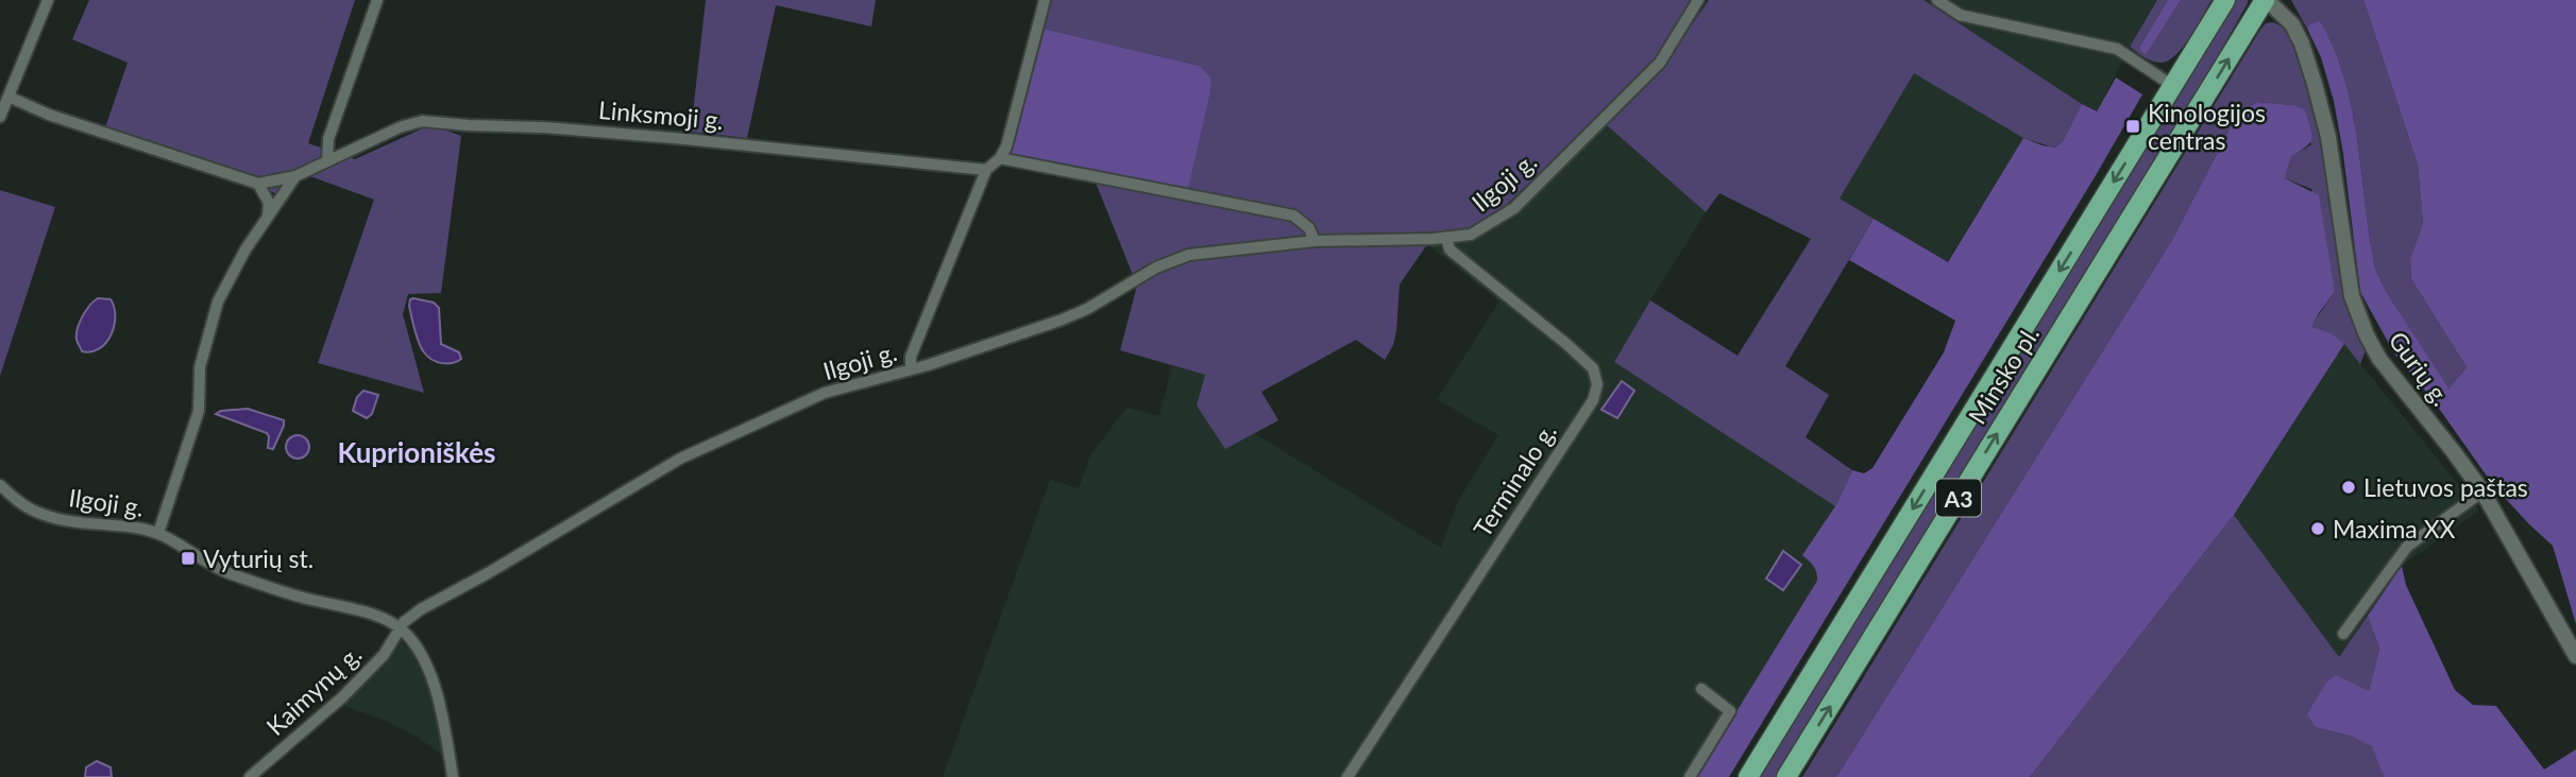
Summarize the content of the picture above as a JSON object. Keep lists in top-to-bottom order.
{
  "streets": {
    "highway": ["Minsko pl.", "A3"],
    "street": [
      "Linksmoji g.",
      "Ilgoji g.",
      "Gurių g.",
      "Terminalo g.",
      "Kaimynų g."
    ]
  },
  "crossings": [
    ["Ilgoji g.", "Terminalo g."],
    ["Ilgoji g.", "Kaimynų g."],
    ["Gurių g.", "Minsko pl."]
  ],
  "districts": ["Kuprioniškės"],
  "places": {
    "transit": ["Kinologijos centras", "Vyturių st."],
    "other": ["Lietuvos paštas", "Maxima XX"]
  }
}
